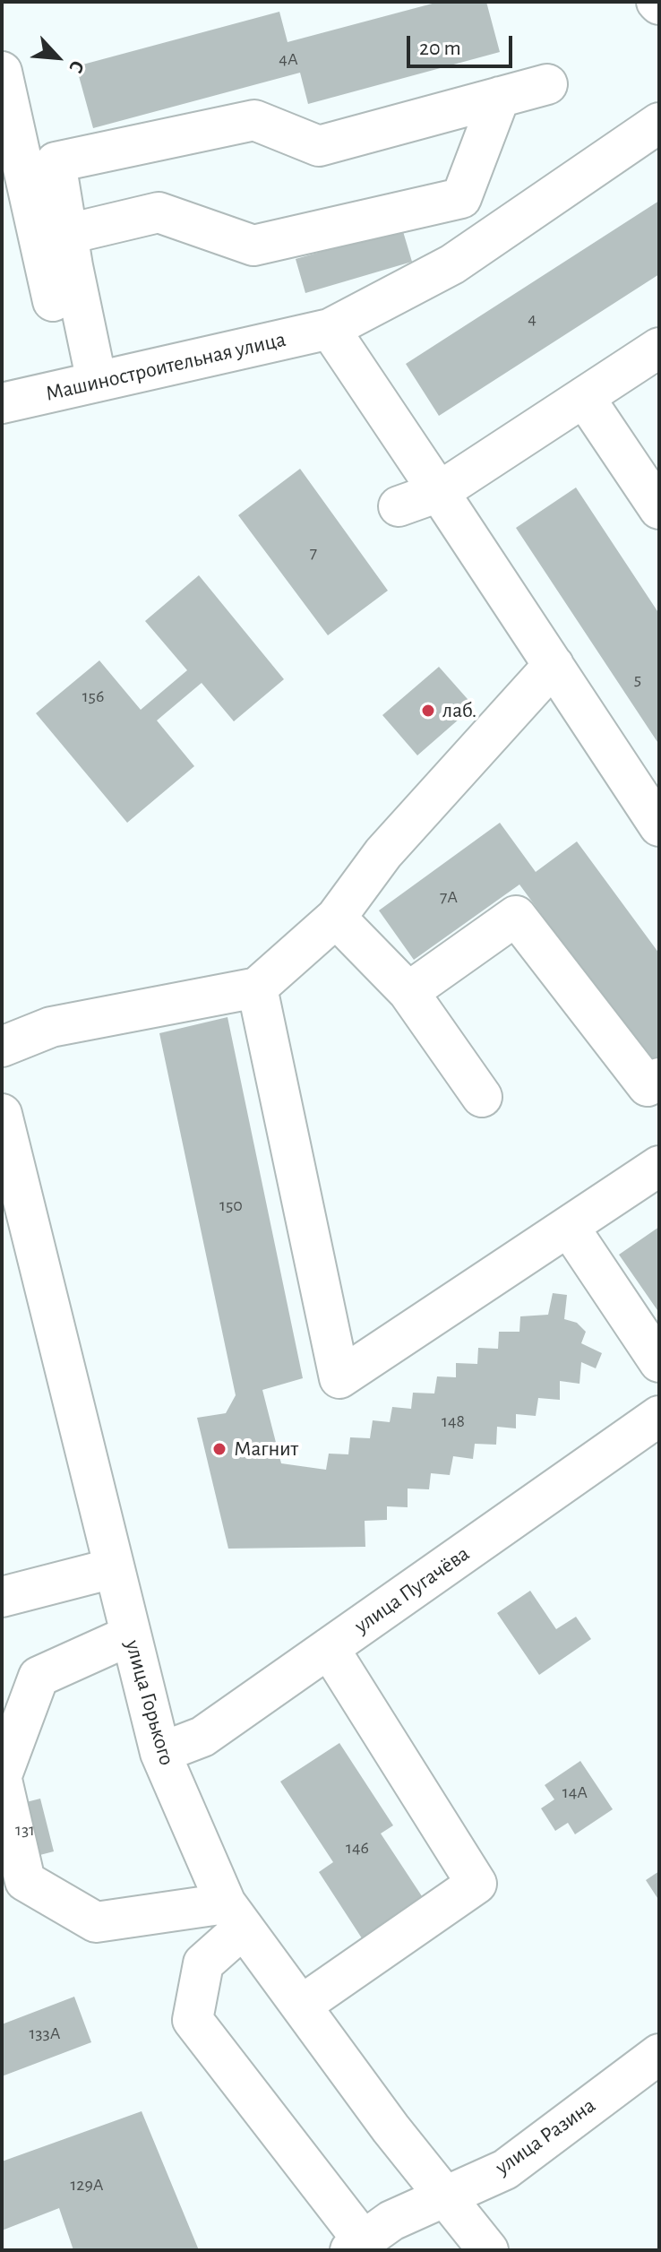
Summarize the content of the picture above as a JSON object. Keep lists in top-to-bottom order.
{
  "streets": {
    "street": [
      "Машиностроительная улица",
      "улица Пугачёва",
      "улица Горького",
      "улица Разина"
    ]
  },
  "crossings": [
    ["улица Пугачёва", "улица Горького"],
    ["улица Горького", "улица Разина"]
  ],
  "places": ["лаб.", "Магнит"],
  "house_numbers": [
    "4А",
    "4",
    "7",
    "5",
    "156",
    "7А",
    "150",
    "148",
    "14А",
    "131",
    "146",
    "133А",
    "129А"
  ],
  "scale_bar": "20 m",
  "north": "bottom right"
}
